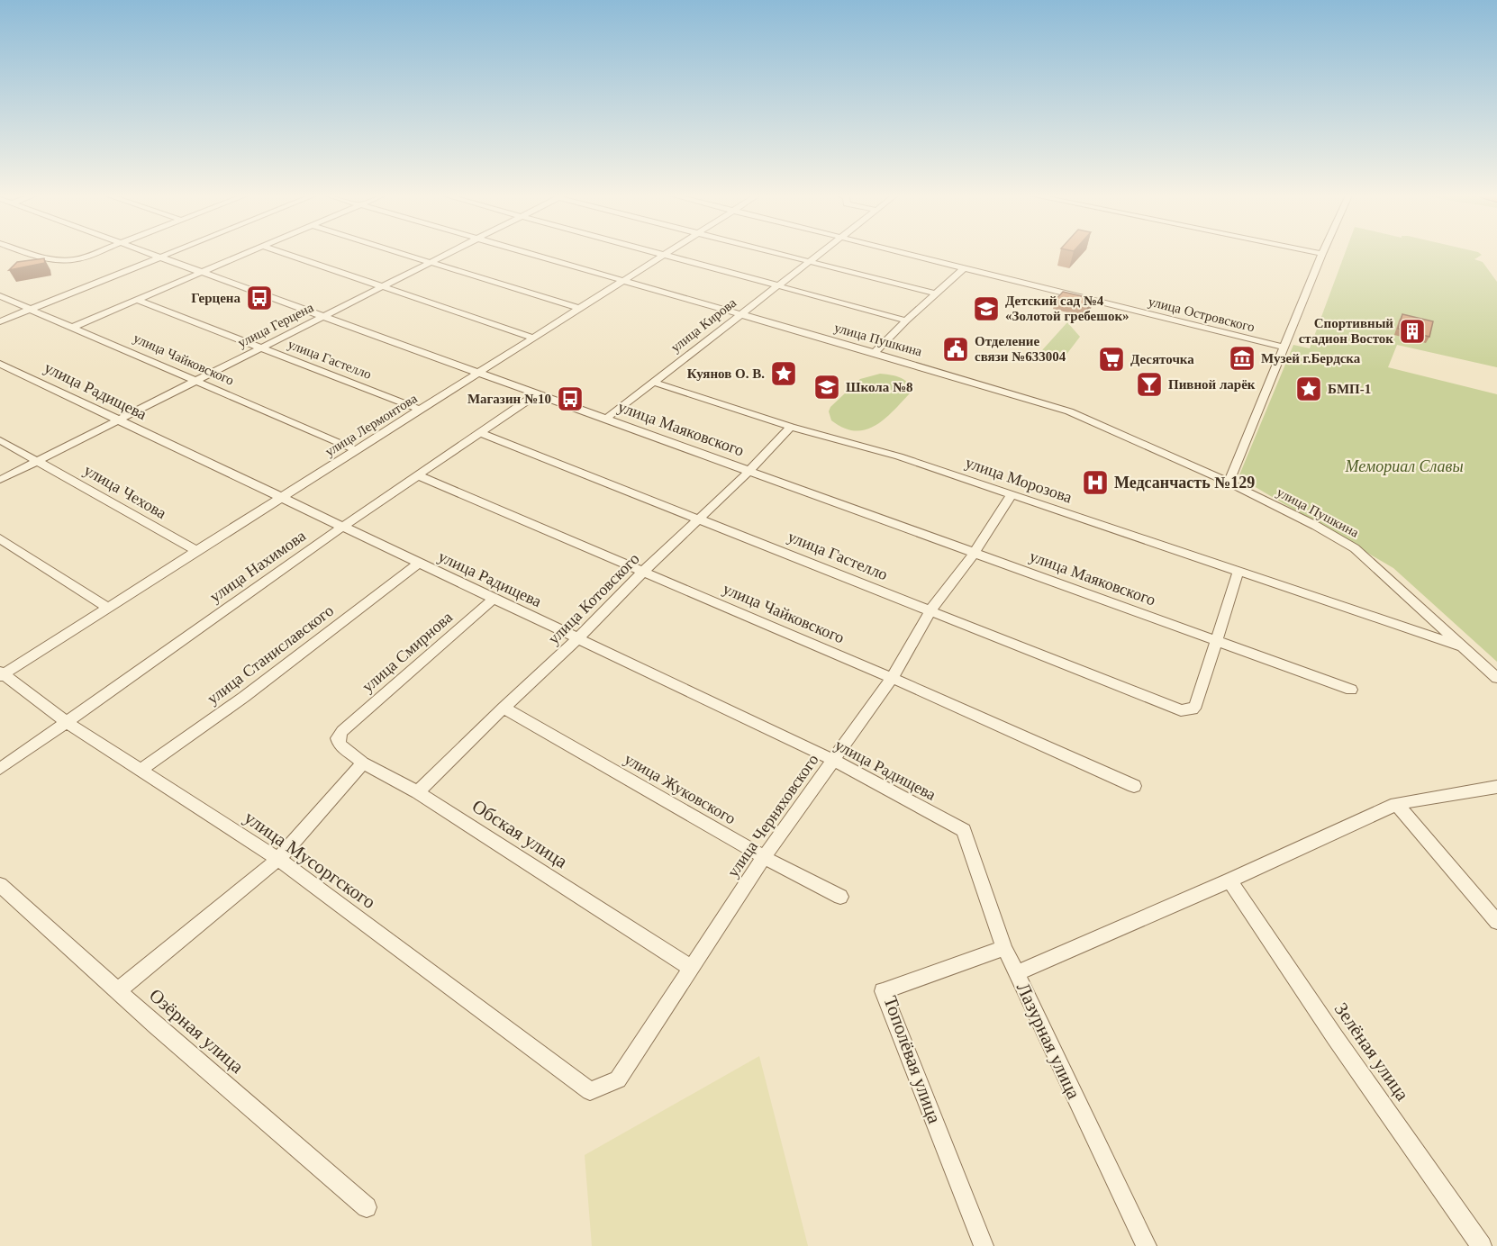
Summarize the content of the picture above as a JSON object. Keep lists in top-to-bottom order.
{
  "streets": {
    "street": [
      "улица Островского",
      "улица Герцена",
      "улица Кирова",
      "улица Пушкина",
      "улица Чайковского",
      "улица Гастелло",
      "улица Радищева",
      "улица Лермонтова",
      "улица Маяковского",
      "улица Морозова",
      "улица Чехова",
      "улица Нахимова",
      "улица Котовского",
      "улица Смирнова",
      "улица Станиславского",
      "улица Жуковского",
      "улица Черняховского",
      "Обская улица",
      "улица Мусоргского",
      "Озёрная улица",
      "Лазурная улица",
      "Зелёная улица",
      "Тополёвая улица"
    ]
  },
  "crossings": [
    ["улица Герцена", "улица Чайковского"],
    ["улица Герцена", "улица Гастелло"],
    ["улица Герцена", "улица Радищева"],
    ["улица Герцена", "улица Маяковского"],
    ["улица Герцена", "улица Чехова"],
    ["улица Кирова", "улица Пушкина"],
    ["улица Кирова", "улица Маяковского"],
    ["улица Кирова", "улица Морозова"],
    ["улица Пушкина", "улица Лермонтова"],
    ["улица Пушкина", "улица Морозова"],
    ["улица Чайковского", "улица Лермонтова"],
    ["улица Чайковского", "улица Нахимова"],
    ["улица Чайковского", "улица Котовского"],
    ["улица Чайковского", "улица Черняховского"],
    ["улица Гастелло", "улица Лермонтова"],
    ["улица Гастелло", "улица Маяковского"],
    ["улица Гастелло", "улица Нахимова"],
    ["улица Гастелло", "улица Котовского"],
    ["улица Гастелло", "улица Черняховского"],
    ["улица Радищева", "улица Лермонтова"],
    ["улица Радищева", "улица Нахимова"],
    ["улица Радищева", "улица Котовского"],
    ["улица Радищева", "улица Смирнова"],
    ["улица Радищева", "улица Станиславского"],
    ["улица Радищева", "улица Черняховского"],
    ["улица Радищева", "Лазурная улица"],
    ["улица Лермонтова", "улица Маяковского"],
    ["улица Лермонтова", "улица Чехова"],
    ["улица Лермонтова", "улица Мусоргского"],
    ["улица Маяковского", "улица Нахимова"],
    ["улица Маяковского", "улица Котовского"],
    ["улица Маяковского", "улица Черняховского"],
    ["улица Морозова", "улица Котовского"],
    ["улица Морозова", "улица Черняховского"],
    ["улица Нахимова", "улица Мусоргского"],
    ["улица Котовского", "улица Жуковского"],
    ["улица Котовского", "Обская улица"],
    ["улица Смирнова", "Обская улица"],
    ["улица Станиславского", "улица Мусоргского"],
    ["улица Жуковского", "улица Черняховского"],
    ["улица Черняховского", "Обская улица"],
    ["улица Черняховского", "улица Мусоргского"],
    ["Лазурная улица", "Тополёвая улица"]
  ],
  "parks": ["Мемориал Славы"],
  "places": {
    "bus stop": ["Герцена", "Магазин №10"],
    "school or university": ["Детский сад №4 «Золотой гребешок»", "Школа №8"],
    "building": ["Спортивный стадион Восток"],
    "public building": ["Отделение связи №633004"],
    "museum": ["Музей г.Бердска"],
    "supermarket": ["Десяточка"],
    "place": ["Куянов О. В.", "БМП-1"],
    "bar": ["Пивной ларёк"],
    "hospital": ["Медсанчасть №129"]
  }
}
